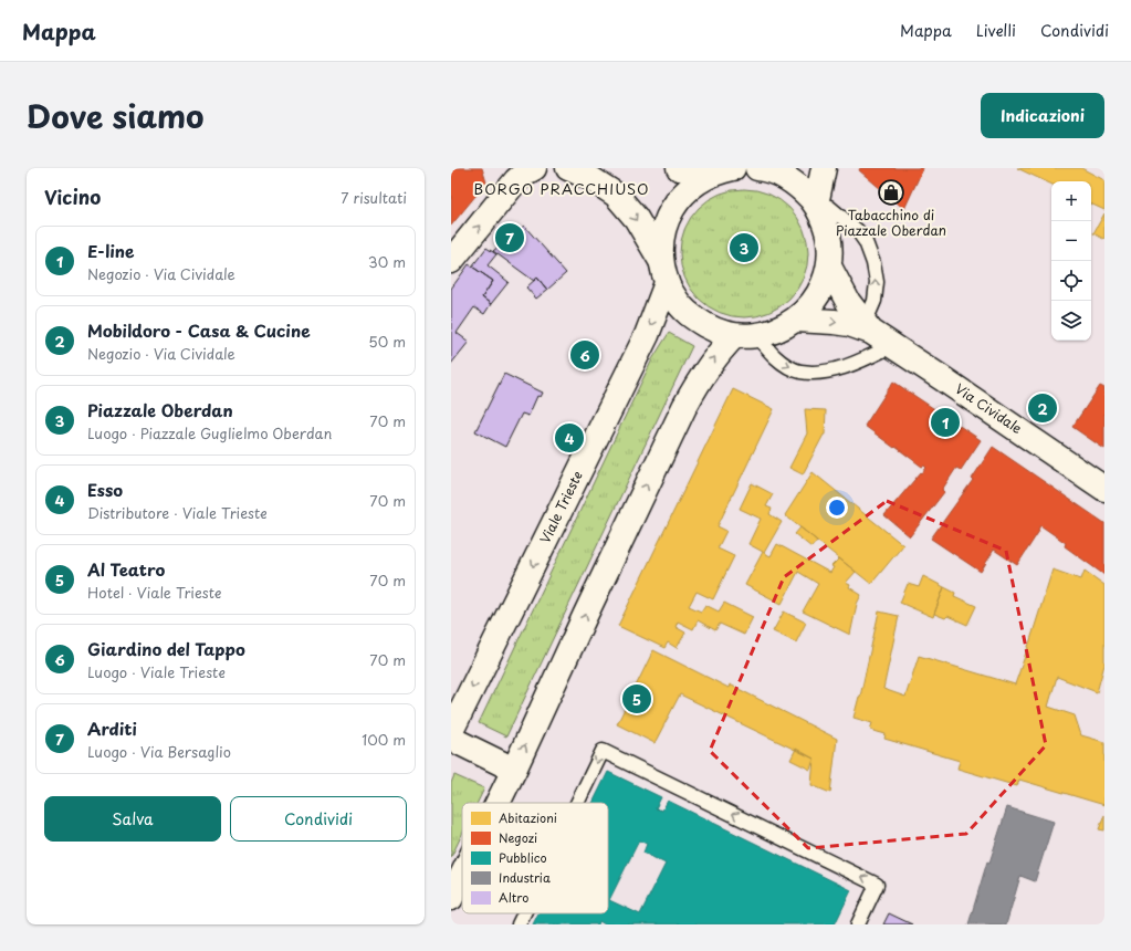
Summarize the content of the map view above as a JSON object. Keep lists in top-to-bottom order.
{
  "streets": {
    "main road": ["Via Cividale", "Viale Trieste"]
  },
  "districts": ["BORGO PRACCHIUSO"],
  "places": {
    "shop": ["Tabacchino di Piazzale Oberdan"]
  },
  "legend": [
    "Abitazioni",
    "Negozi",
    "Pubblico",
    "Industria",
    "Altro"
  ],
  "page": {
    "header": "Mappa",
    "nav": ["Mappa", "Livelli", "Condividi"],
    "title": "Dove siamo",
    "buttons": [
      "Indicazioni",
      ["Salva", "Condividi"]
    ],
    "heading": ["Vicino", "7 risultati"],
    "map_buttons": ["+", "−"],
    "pins": [
      "7",
      "3",
      "6",
      "2",
      "1",
      "4",
      "5"
    ],
    "list": [
      {
        "mark": "1",
        "name": "E-line",
        "note": "Negozio · Via Cividale",
        "value": "30 m"
      },
      {
        "mark": "2",
        "name": "Mobildoro - Casa & Cucine",
        "note": "Negozio · Via Cividale",
        "value": "50 m"
      },
      {
        "mark": "3",
        "name": "Piazzale Oberdan",
        "note": "Luogo · Piazzale Guglielmo Oberdan",
        "value": "70 m"
      },
      {
        "mark": "4",
        "name": "Esso",
        "note": "Distributore · Viale Trieste",
        "value": "70 m"
      },
      {
        "mark": "5",
        "name": "Al Teatro",
        "note": "Hotel · Viale Trieste",
        "value": "70 m"
      },
      {
        "mark": "6",
        "name": "Giardino del Tappo",
        "note": "Luogo · Viale Trieste",
        "value": "70 m"
      },
      {
        "mark": "7",
        "name": "Arditi",
        "note": "Luogo · Via Bersaglio",
        "value": "100 m"
      }
    ]
  }
}
